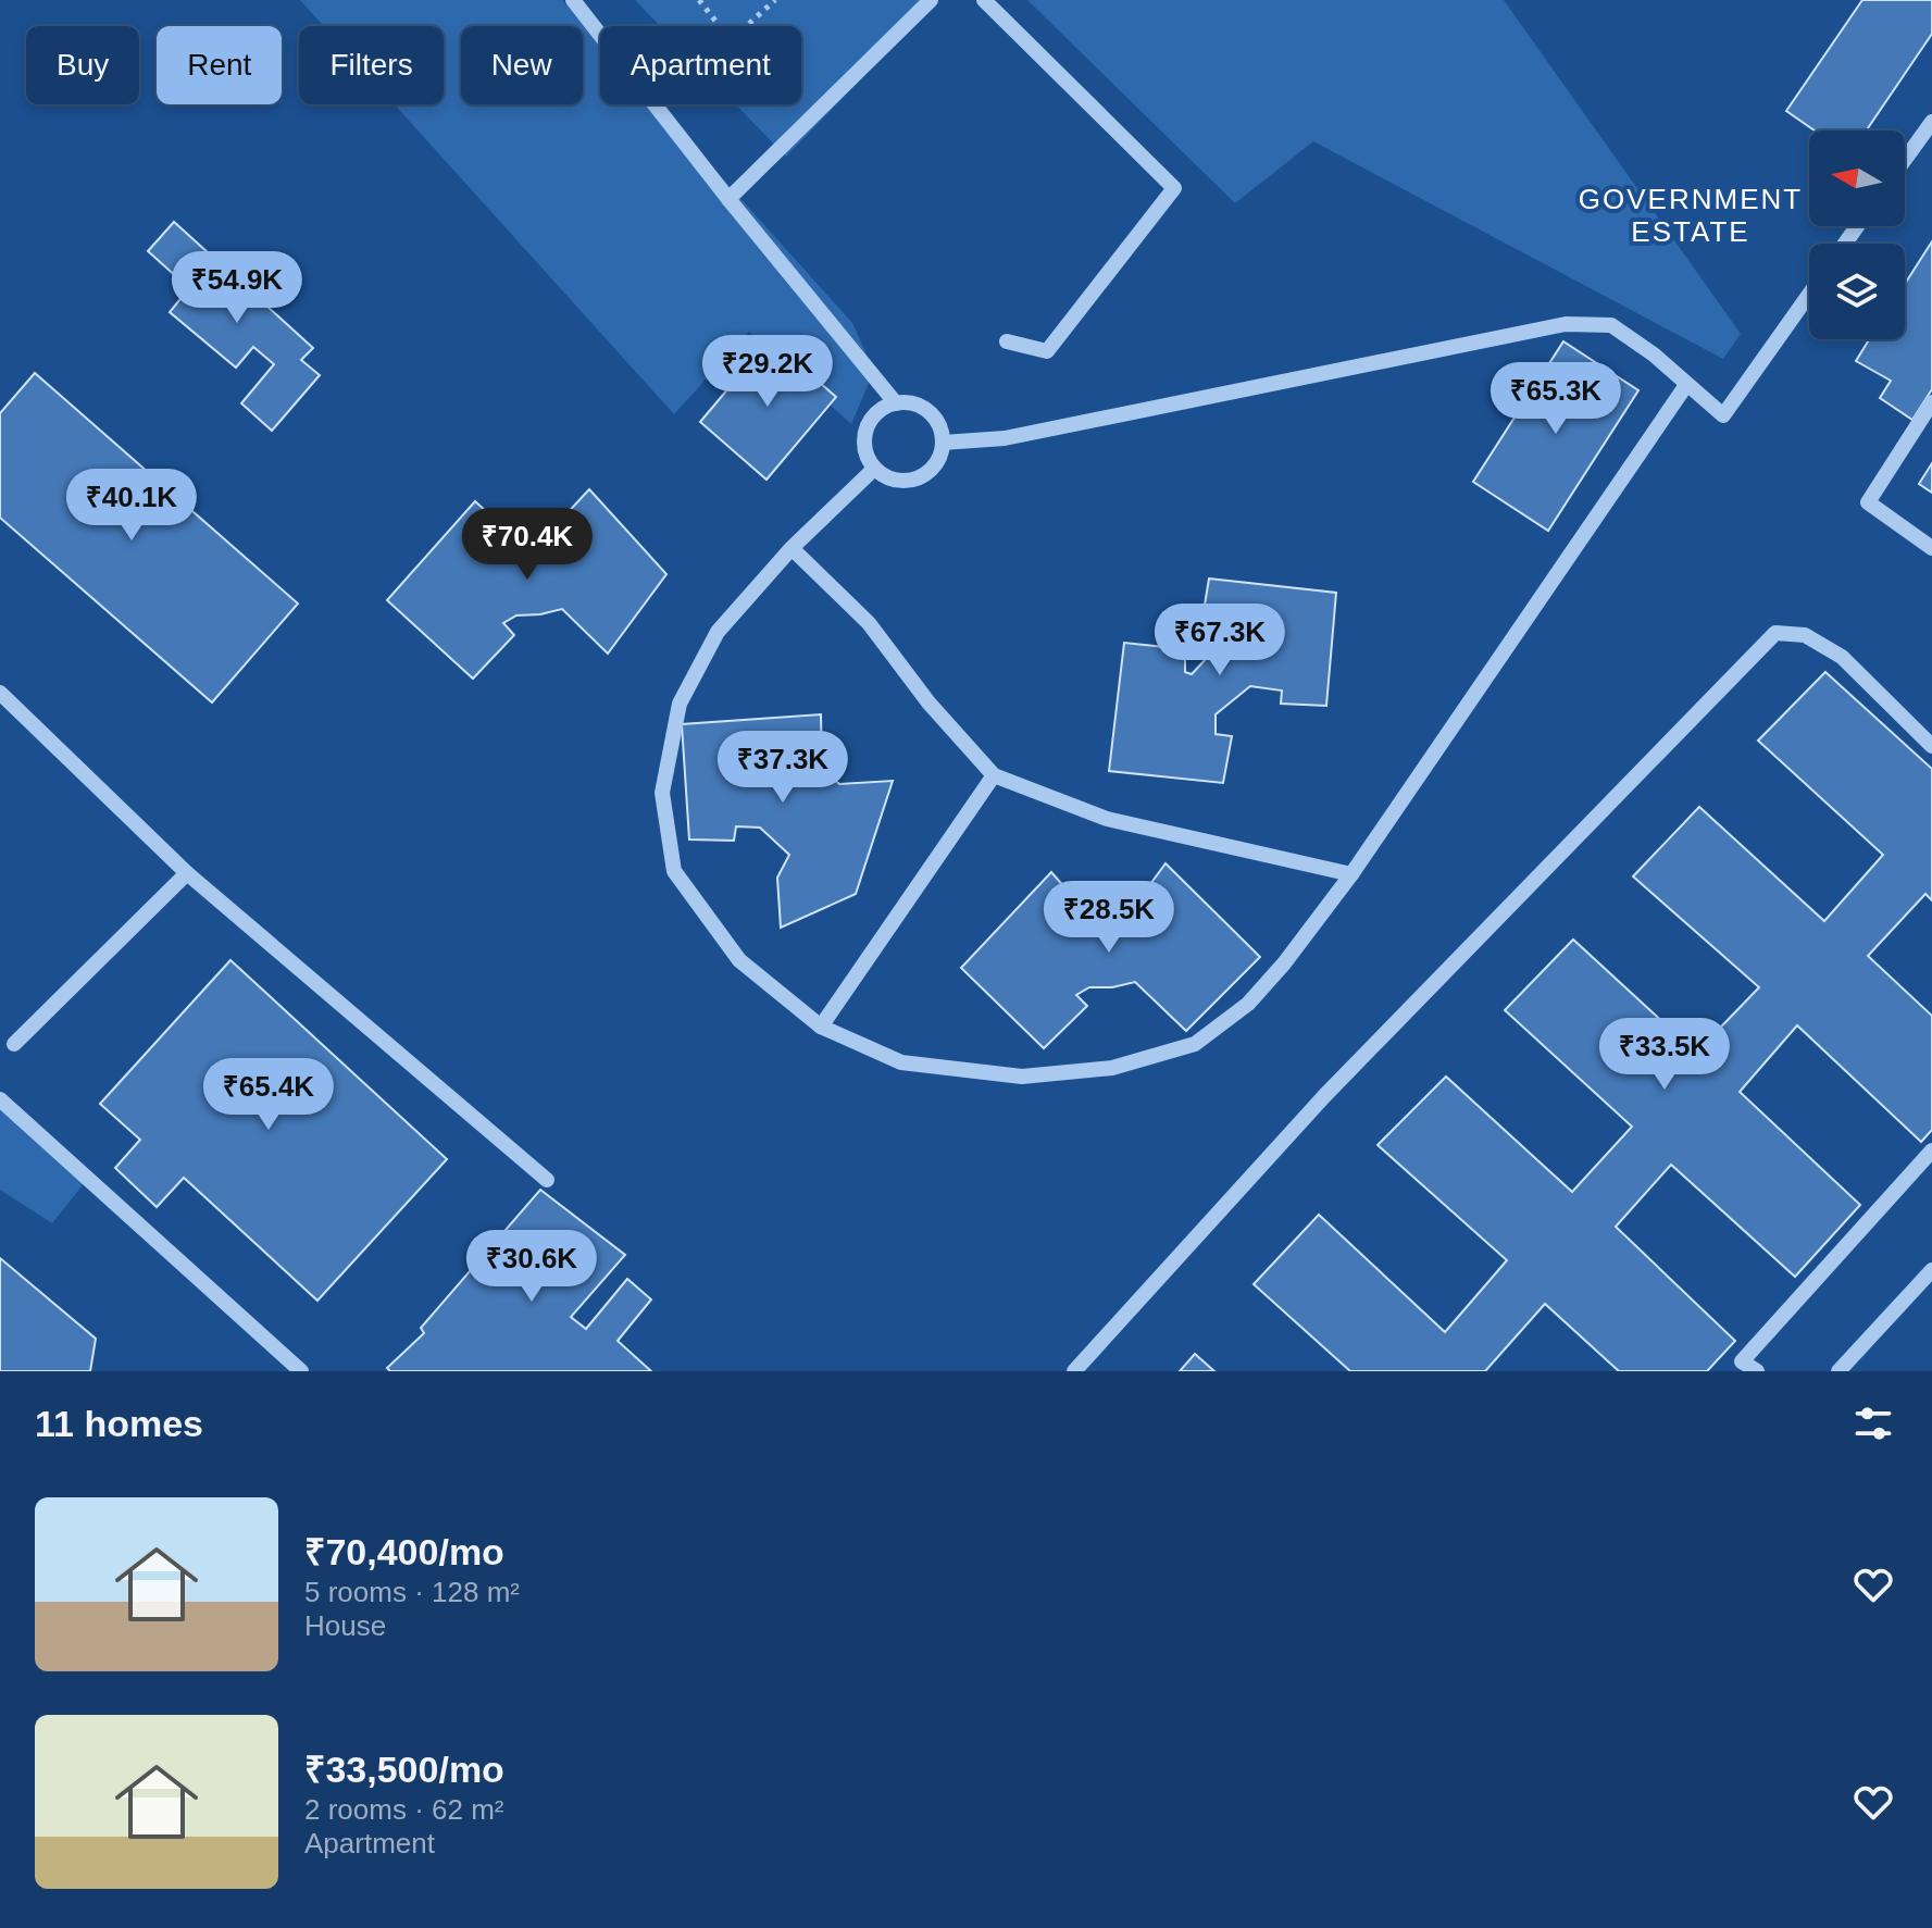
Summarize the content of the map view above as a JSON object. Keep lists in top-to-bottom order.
{
  "districts": ["GOVERNMENT ESTATE"],
  "north": "left",
  "page": {
    "chip": [
      "Buy",
      "Rent",
      "Filters",
      "New",
      "Apartment"
    ],
    "price": [
      "₹54.9K",
      "₹29.2K",
      "₹65.3K",
      "₹40.1K",
      "₹70.4K",
      "₹67.3K",
      "₹37.3K",
      "₹28.5K",
      "₹33.5K",
      "₹65.4K",
      "₹30.6K"
    ],
    "heading": "11 homes",
    "list": [
      {
        "name": "₹70,400/mo",
        "note": "5 rooms · 128 m² · House"
      },
      {
        "name": "₹33,500/mo",
        "note": "2 rooms · 62 m² · Apartment"
      }
    ]
  }
}
